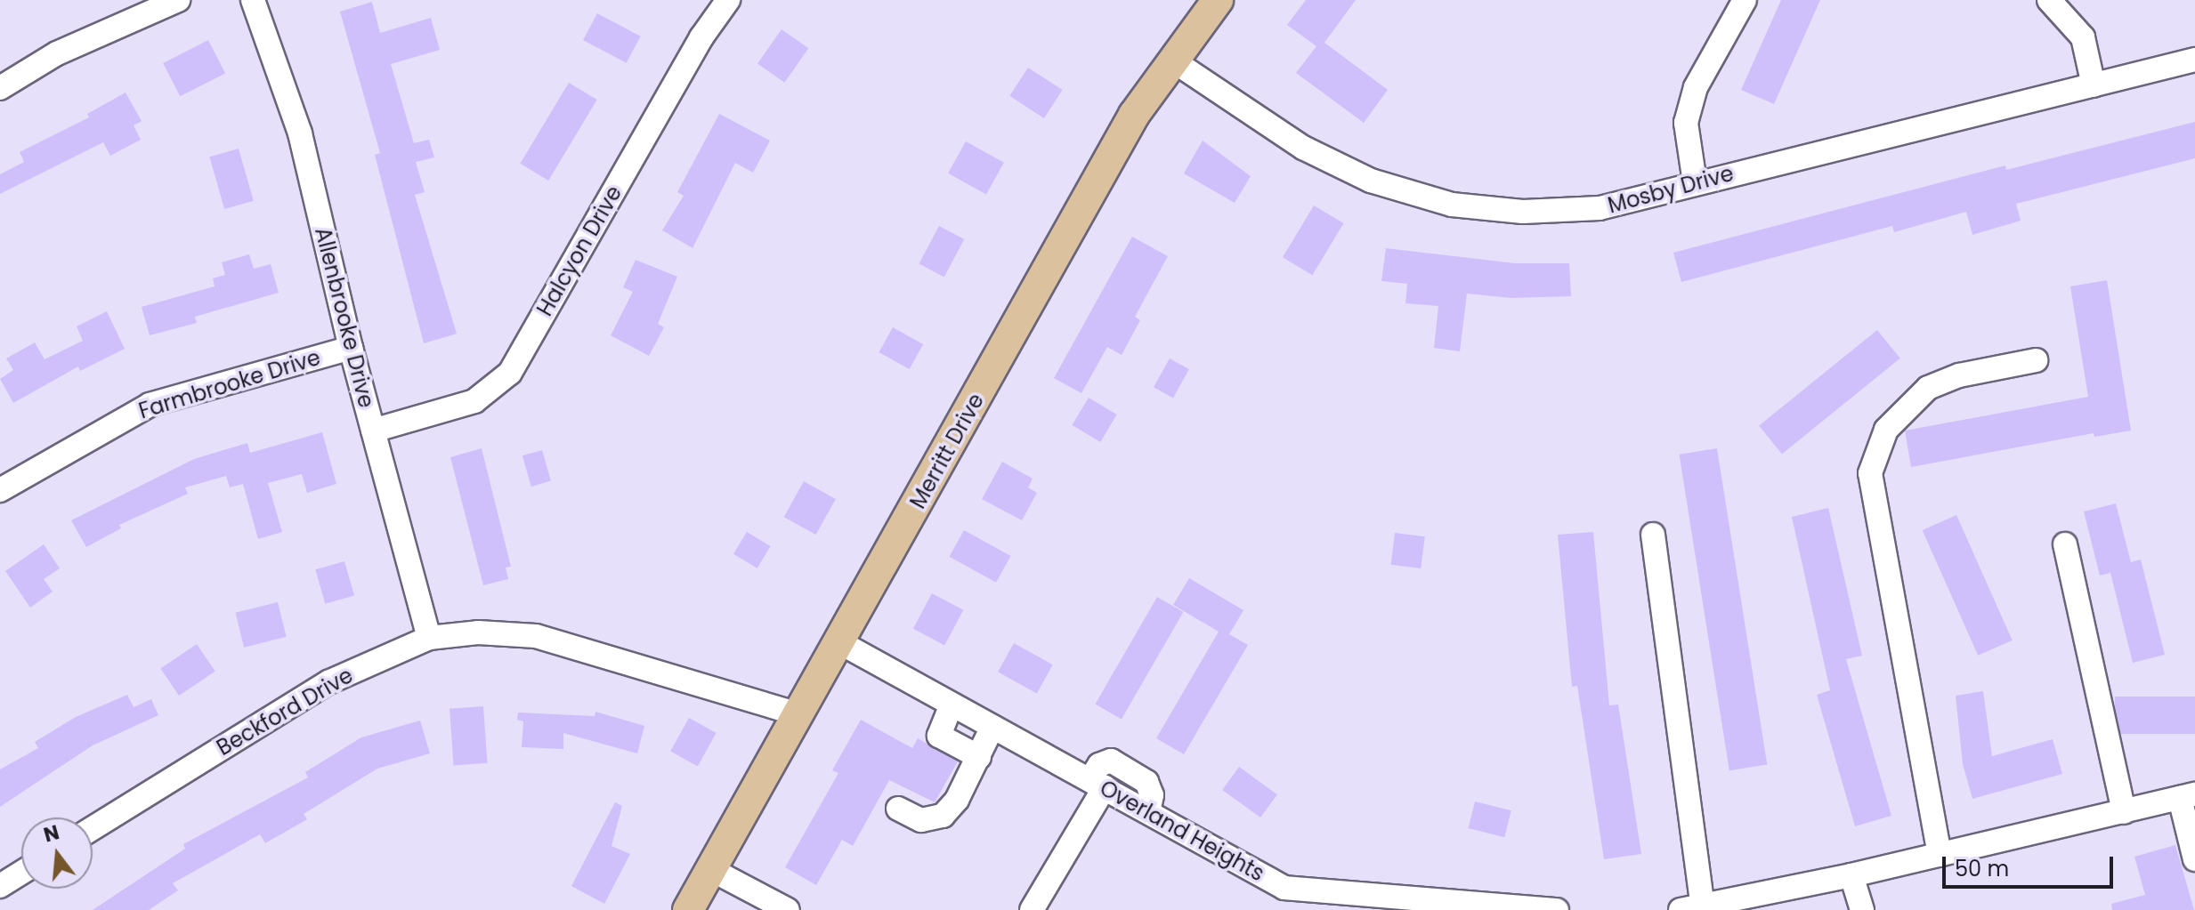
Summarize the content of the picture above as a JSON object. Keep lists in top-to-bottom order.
{
  "streets": {
    "main road": ["Merritt Drive"],
    "street": [
      "Mosby Drive",
      "Halcyon Drive",
      "Allenbrooke Drive",
      "Farmbrooke Drive",
      "Beckford Drive",
      "Overland Heights"
    ]
  },
  "crossings": [
    ["Mosby Drive", "Merritt Drive"],
    ["Halcyon Drive", "Allenbrooke Drive"],
    ["Allenbrooke Drive", "Farmbrooke Drive"],
    ["Allenbrooke Drive", "Beckford Drive"],
    ["Merritt Drive", "Beckford Drive"],
    ["Merritt Drive", "Overland Heights"]
  ],
  "scale_bar": "50 m",
  "north": "top"
}
